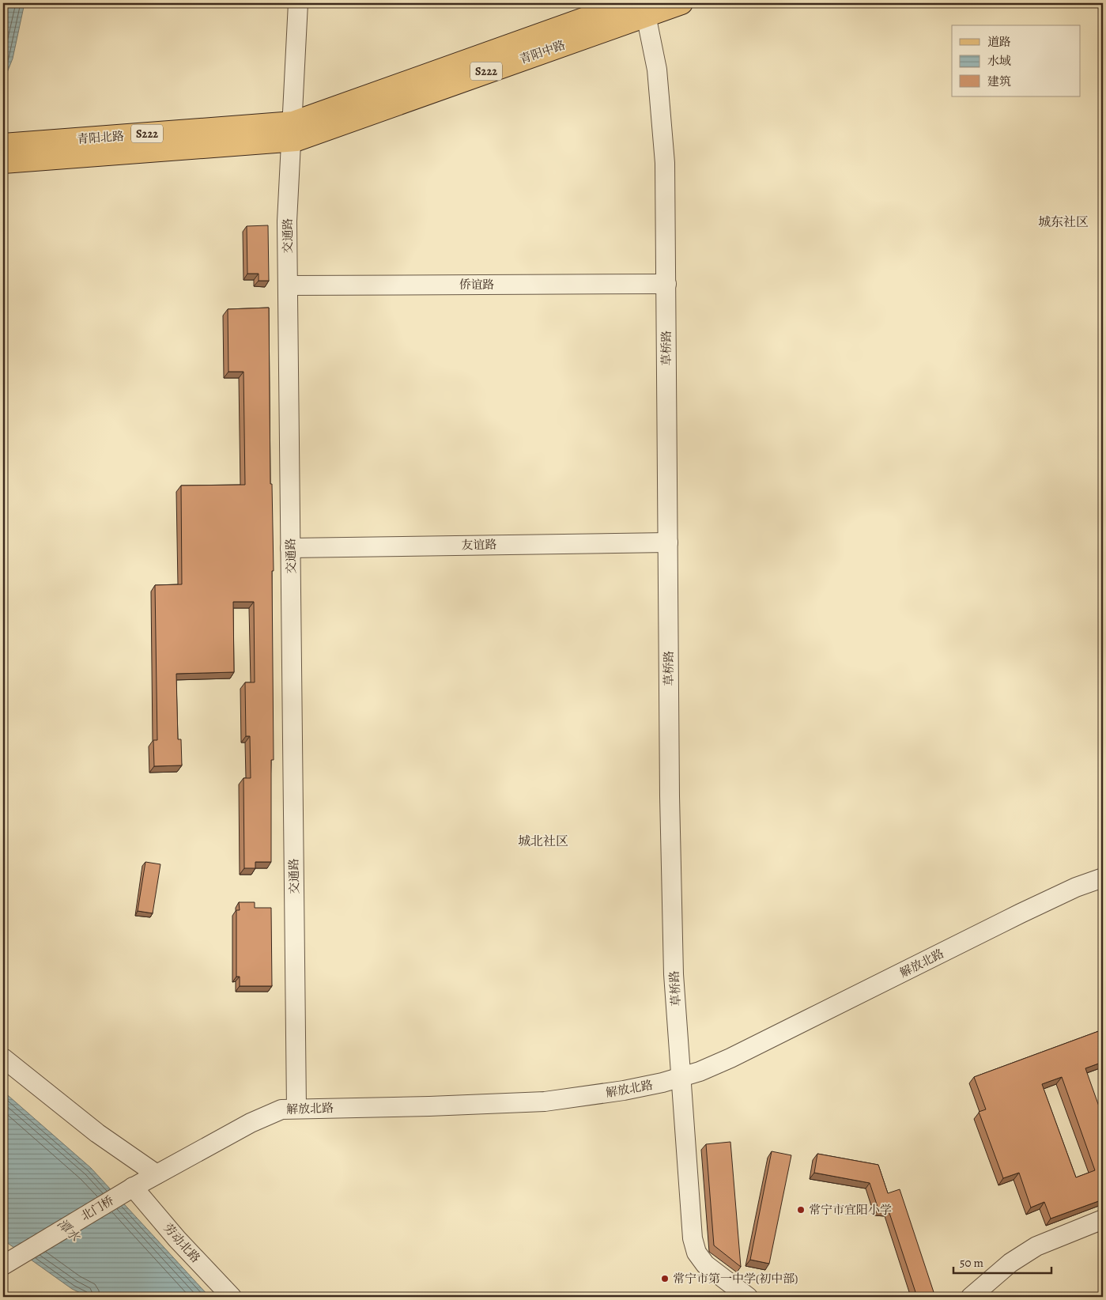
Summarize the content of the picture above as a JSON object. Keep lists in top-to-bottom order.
{
  "streets": {
    "main road": ["青阳中路", "S222", "青阳北路"],
    "street": [
      "交通路",
      "侨谊路",
      "草桥路",
      "友谊路",
      "解放北路",
      "北门桥",
      "劳动北路"
    ]
  },
  "crossings": [
    ["青阳中路", "青阳北路"],
    ["青阳中路", "交通路"],
    ["青阳中路", "草桥路"],
    ["青阳北路", "交通路"],
    ["交通路", "侨谊路"],
    ["交通路", "友谊路"],
    ["交通路", "解放北路"],
    ["侨谊路", "草桥路"],
    ["草桥路", "友谊路"],
    ["草桥路", "解放北路"],
    ["解放北路", "北门桥"],
    ["解放北路", "劳动北路"],
    ["北门桥", "劳动北路"]
  ],
  "districts": ["城东社区", "城北社区"],
  "water": ["潭水"],
  "places": ["常宁市宜阳小学", "常宁市第一中学(初中部)"],
  "legend": ["道路", "水域", "建筑"],
  "scale_bar": "50 m"
}
